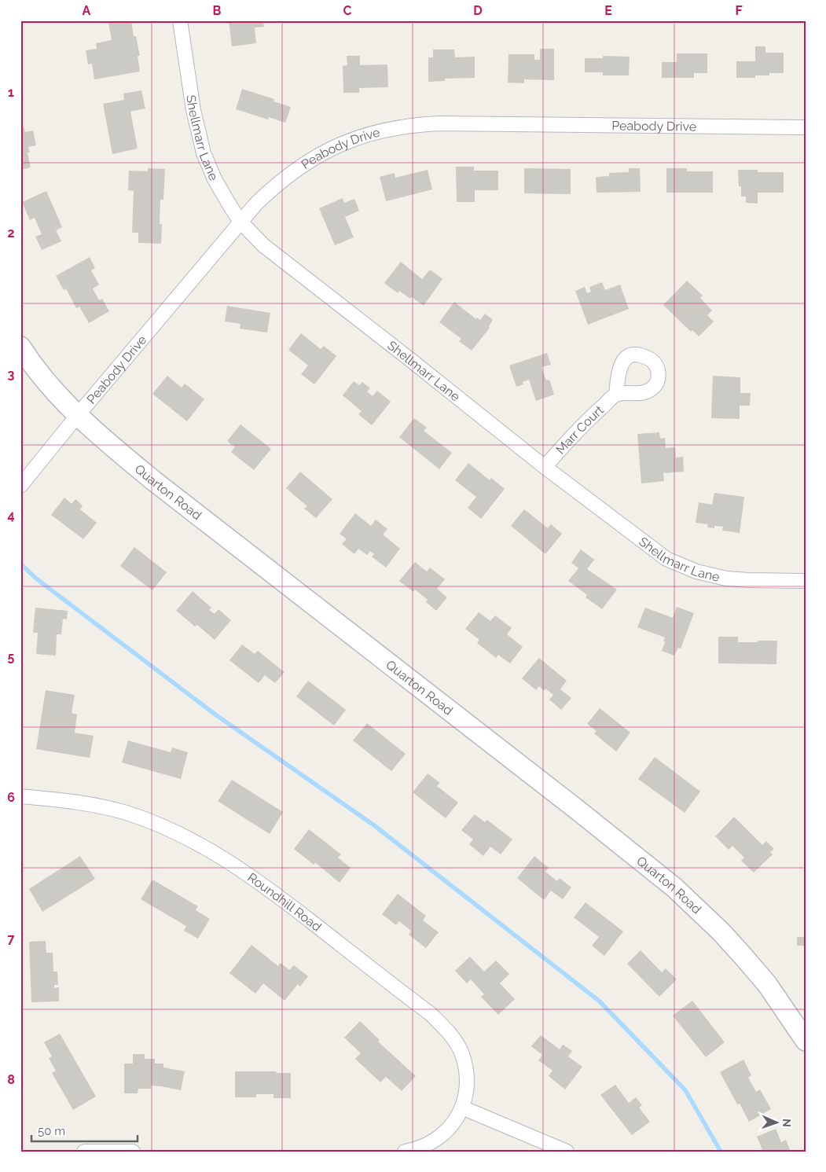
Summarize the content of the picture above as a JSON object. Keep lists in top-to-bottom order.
{
  "streets": {
    "street": [
      "Peabody Drive",
      "Shellmarr Lane",
      "Marr Court",
      "Quarton Road",
      "Roundhill Road"
    ]
  },
  "crossings": [
    ["Peabody Drive", "Shellmarr Lane"],
    ["Peabody Drive", "Quarton Road"],
    ["Shellmarr Lane", "Marr Court"]
  ],
  "scale_bar": "50 m",
  "north": "right",
  "grid": {
    "columns": [
      "A",
      "B",
      "C",
      "D",
      "E",
      "F"
    ],
    "rows": [
      "1",
      "2",
      "3",
      "4",
      "5",
      "6",
      "7",
      "8"
    ]
  }
}
